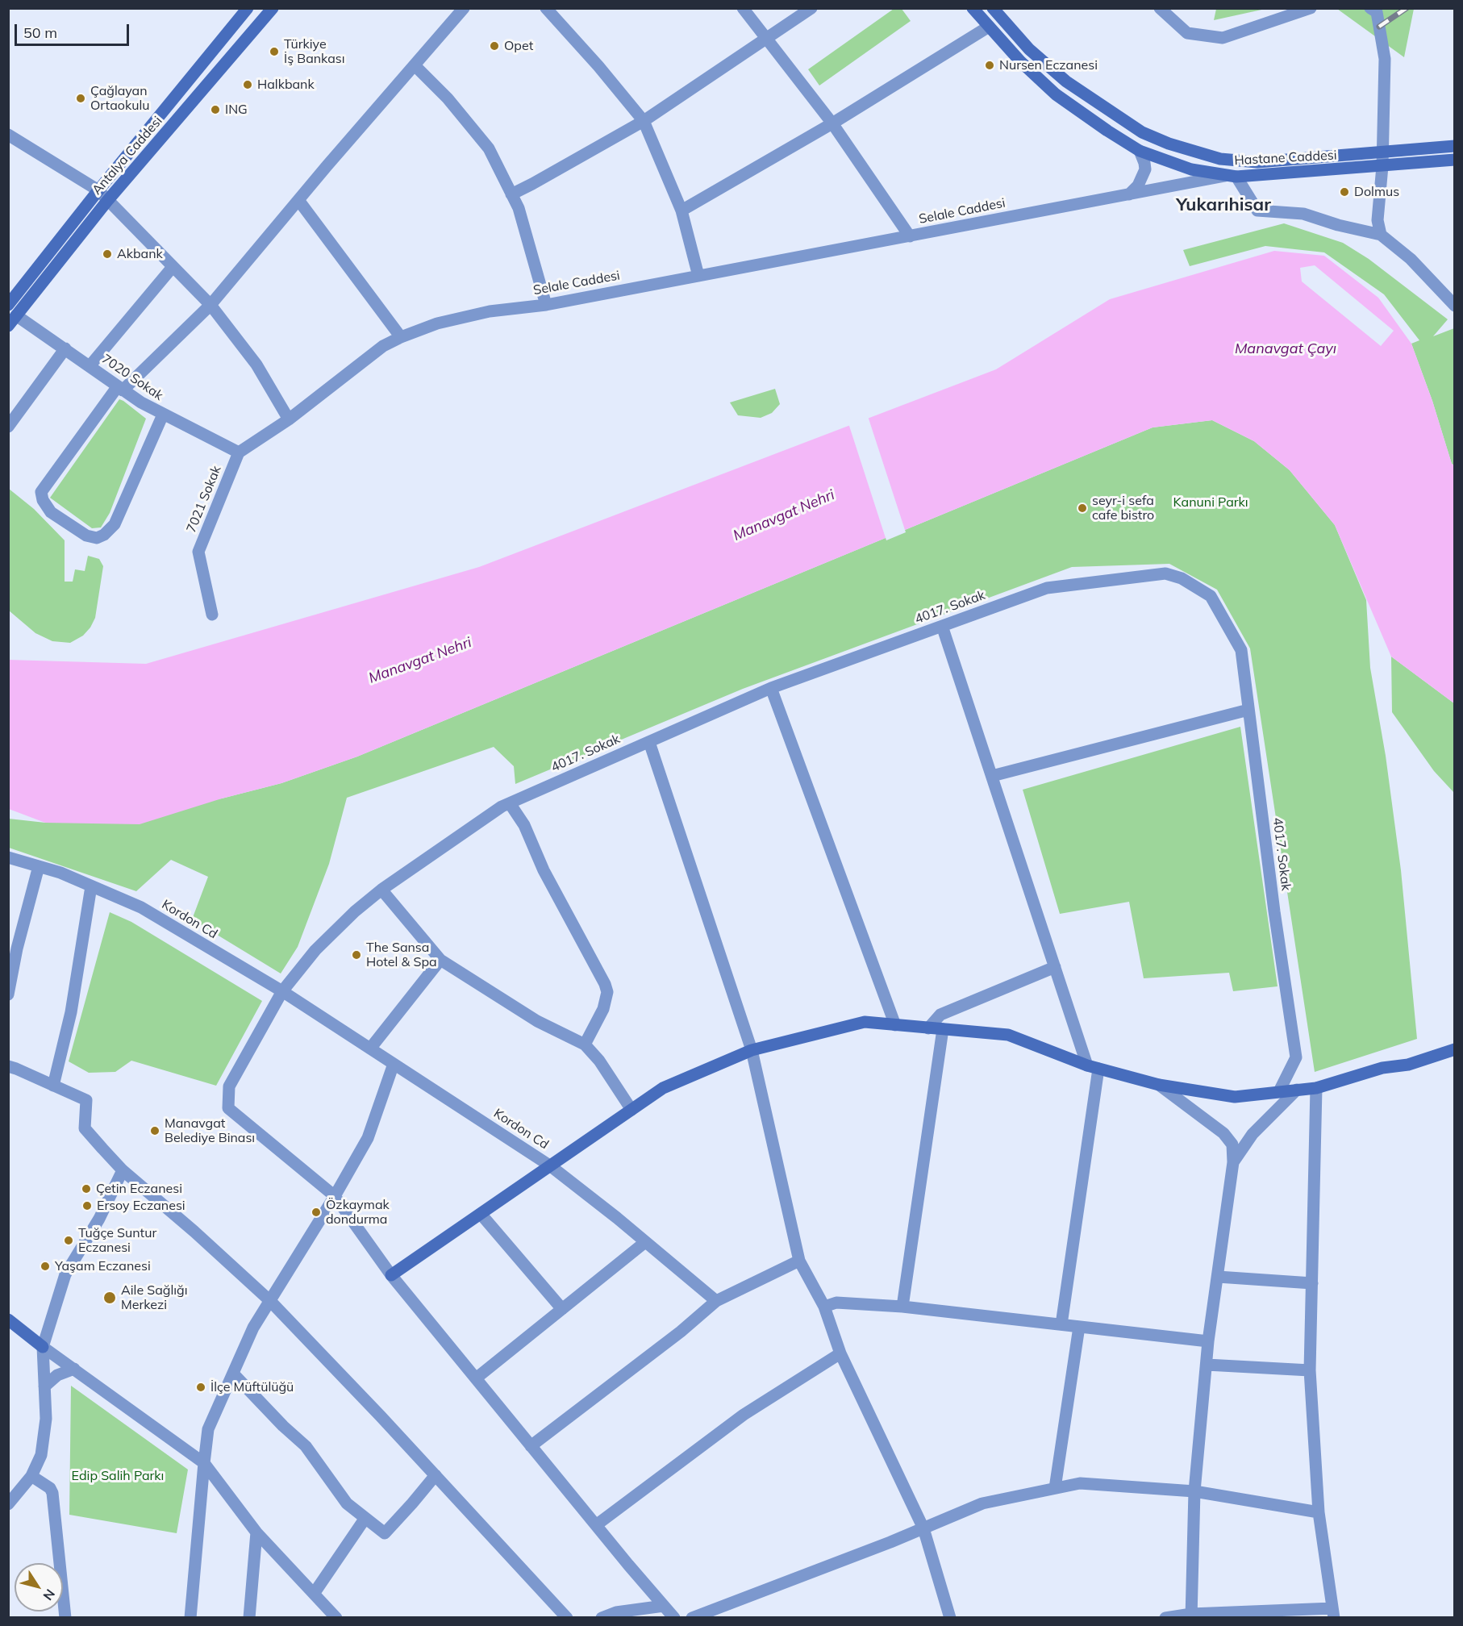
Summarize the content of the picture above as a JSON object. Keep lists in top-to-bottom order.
{
  "streets": {
    "main road": ["Antalya Caddesi", "Hastane Caddesi"],
    "street": [
      "Selale Caddesi",
      "7020 Sokak",
      "7021 Sokak",
      "4017. Sokak",
      "Kordon Cd"
    ]
  },
  "crossings": [
    ["Antalya Caddesi", "7020 Sokak"],
    ["Hastane Caddesi", "Selale Caddesi"],
    ["Selale Caddesi", "7020 Sokak"],
    ["Selale Caddesi", "7021 Sokak"],
    ["7020 Sokak", "7021 Sokak"],
    ["4017. Sokak", "Kordon Cd"]
  ],
  "districts": ["Yukarıhisar"],
  "water": ["Manavgat Çayı", "Manavgat Nehri"],
  "parks": ["Kanuni Parkı", "Edip Salih Parkı"],
  "places": [
    "Opet",
    "Türkiye İş Bankası",
    "Nursen Eczanesi",
    "Halkbank",
    "Çağlayan Ortaokulu",
    "ING",
    "Dolmus",
    "Akbank",
    "seyr-i sefa cafe bistro",
    "The Sansa Hotel & Spa",
    "Manavgat Belediye Binası",
    "Çetin Eczanesi",
    "Ersoy Eczanesi",
    "Özkaymak dondurma",
    "Tuğçe Suntur Eczanesi",
    "Yaşam Eczanesi",
    "Aile Sağlığı Merkezi",
    "İlçe Müftülüğü"
  ],
  "scale_bar": "50 m",
  "north": "bottom right"
}
